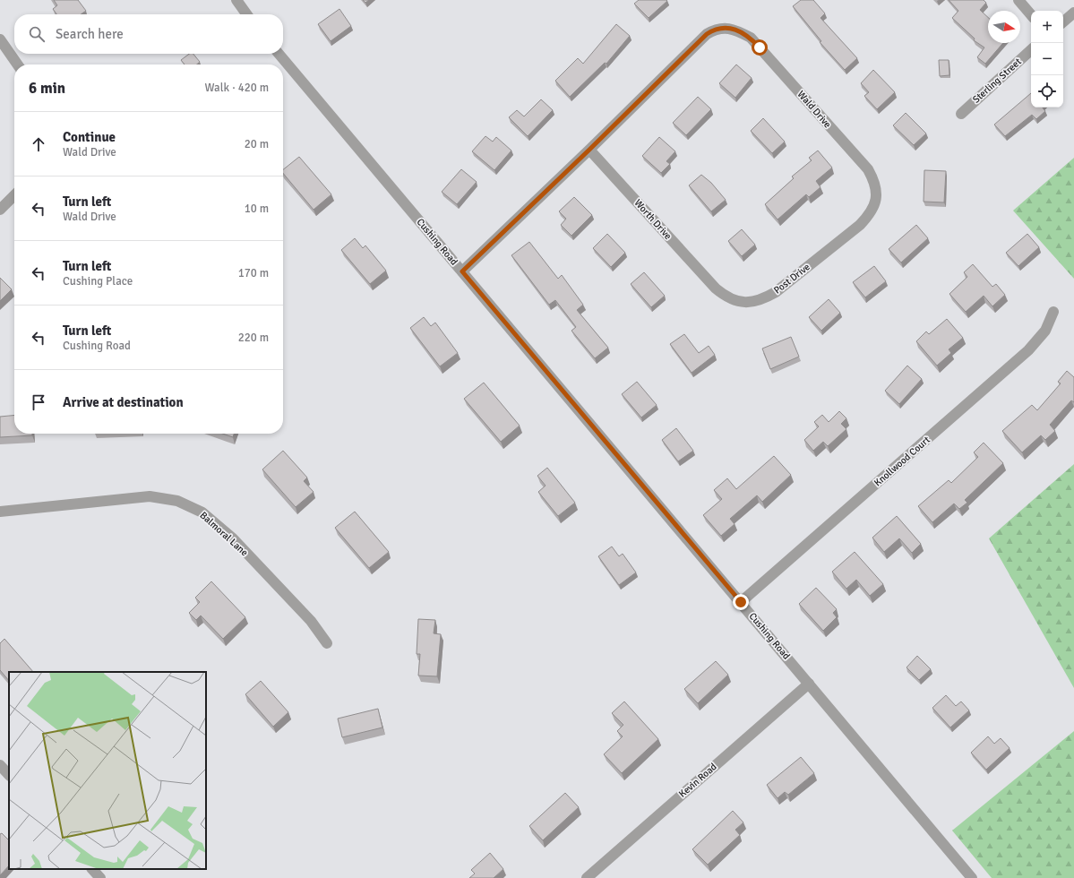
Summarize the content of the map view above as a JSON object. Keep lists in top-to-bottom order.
{
  "streets": {
    "street": [
      "Sterling Street",
      "Wald Drive",
      "Worth Drive",
      "Cushing Road",
      "Post Drive",
      "Knollwood Court",
      "Balmoral Lane",
      "Kevin Road"
    ]
  },
  "crossings": [
    ["Wald Drive", "Worth Drive"],
    ["Wald Drive", "Post Drive"],
    ["Worth Drive", "Post Drive"],
    ["Cushing Road", "Knollwood Court"],
    ["Cushing Road", "Kevin Road"]
  ],
  "north": "right",
  "page": {
    "map_buttons": ["+", "−"],
    "search": "Search here",
    "heading": ["6 min", "Walk · 420 m"],
    "list": [
      ["Continue", "Wald Drive", "20 m"],
      ["Turn left", "Wald Drive", "10 m"],
      ["Turn left", "Cushing Place", "170 m"],
      ["Turn left", "Cushing Road", "220 m"],
      "Arrive at destination"
    ]
  }
}
